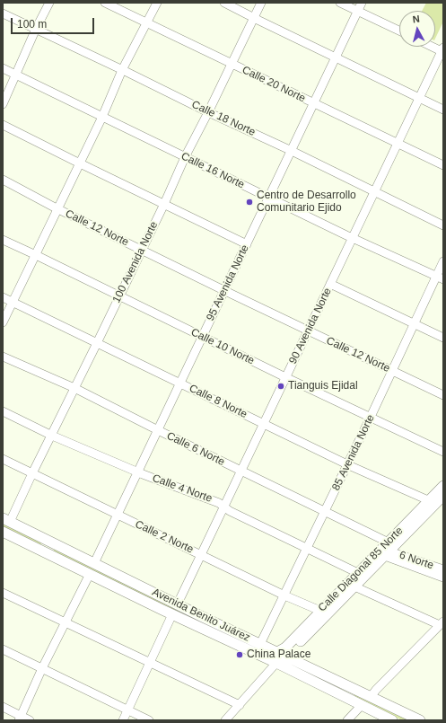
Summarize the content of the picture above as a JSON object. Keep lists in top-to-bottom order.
{
  "streets": {
    "main road": ["Calle Diagonal 85 Norte", "Avenida Benito Juárez"],
    "street": [
      "Calle 20 Norte",
      "Calle 18 Norte",
      "Calle 16 Norte",
      "Calle 12 Norte",
      "100 Avenida Norte",
      "95 Avenida Norte",
      "90 Avenida Norte",
      "Calle 10 Norte",
      "Calle 8 Norte",
      "Calle 6 Norte",
      "85 Avenida Norte",
      "Calle 4 Norte",
      "Calle 2 Norte",
      "6 Norte"
    ]
  },
  "crossings": [
    ["Calle 20 Norte", "100 Avenida Norte"],
    ["Calle 20 Norte", "95 Avenida Norte"],
    ["Calle 20 Norte", "90 Avenida Norte"],
    ["Calle 18 Norte", "100 Avenida Norte"],
    ["Calle 18 Norte", "95 Avenida Norte"],
    ["Calle 18 Norte", "90 Avenida Norte"],
    ["Calle 16 Norte", "100 Avenida Norte"],
    ["Calle 16 Norte", "95 Avenida Norte"],
    ["Calle 16 Norte", "90 Avenida Norte"],
    ["Calle 16 Norte", "85 Avenida Norte"],
    ["Calle 12 Norte", "100 Avenida Norte"],
    ["Calle 12 Norte", "95 Avenida Norte"],
    ["Calle 12 Norte", "90 Avenida Norte"],
    ["Calle 12 Norte", "85 Avenida Norte"],
    ["100 Avenida Norte", "Calle 10 Norte"],
    ["100 Avenida Norte", "Calle 8 Norte"],
    ["100 Avenida Norte", "Calle 6 Norte"],
    ["100 Avenida Norte", "Calle 4 Norte"],
    ["100 Avenida Norte", "Calle 2 Norte"],
    ["100 Avenida Norte", "Avenida Benito Juárez"],
    ["95 Avenida Norte", "Calle 10 Norte"],
    ["95 Avenida Norte", "Calle 8 Norte"],
    ["95 Avenida Norte", "Calle 6 Norte"],
    ["95 Avenida Norte", "Calle 4 Norte"],
    ["95 Avenida Norte", "Calle 2 Norte"],
    ["95 Avenida Norte", "Avenida Benito Juárez"],
    ["90 Avenida Norte", "Calle 10 Norte"],
    ["90 Avenida Norte", "Calle 8 Norte"],
    ["90 Avenida Norte", "Calle 6 Norte"],
    ["90 Avenida Norte", "Calle 4 Norte"],
    ["90 Avenida Norte", "Calle 2 Norte"],
    ["90 Avenida Norte", "Avenida Benito Juárez"],
    ["Calle 10 Norte", "85 Avenida Norte"],
    ["Calle 8 Norte", "85 Avenida Norte"],
    ["Calle 8 Norte", "Calle Diagonal 85 Norte"],
    ["Calle 6 Norte", "85 Avenida Norte"],
    ["Calle 6 Norte", "6 Norte"],
    ["Calle 6 Norte", "Calle Diagonal 85 Norte"],
    ["85 Avenida Norte", "Calle 4 Norte"],
    ["85 Avenida Norte", "Calle 2 Norte"],
    ["85 Avenida Norte", "Avenida Benito Juárez"],
    ["Calle 4 Norte", "Calle Diagonal 85 Norte"],
    ["Calle 2 Norte", "Calle Diagonal 85 Norte"],
    ["6 Norte", "Calle Diagonal 85 Norte"],
    ["Calle Diagonal 85 Norte", "Avenida Benito Juárez"]
  ],
  "places": ["Centro de Desarrollo Comunitario Ejido", "Tianguis Ejidal", "China Palace"],
  "scale_bar": "100 m",
  "north": "top"
}
